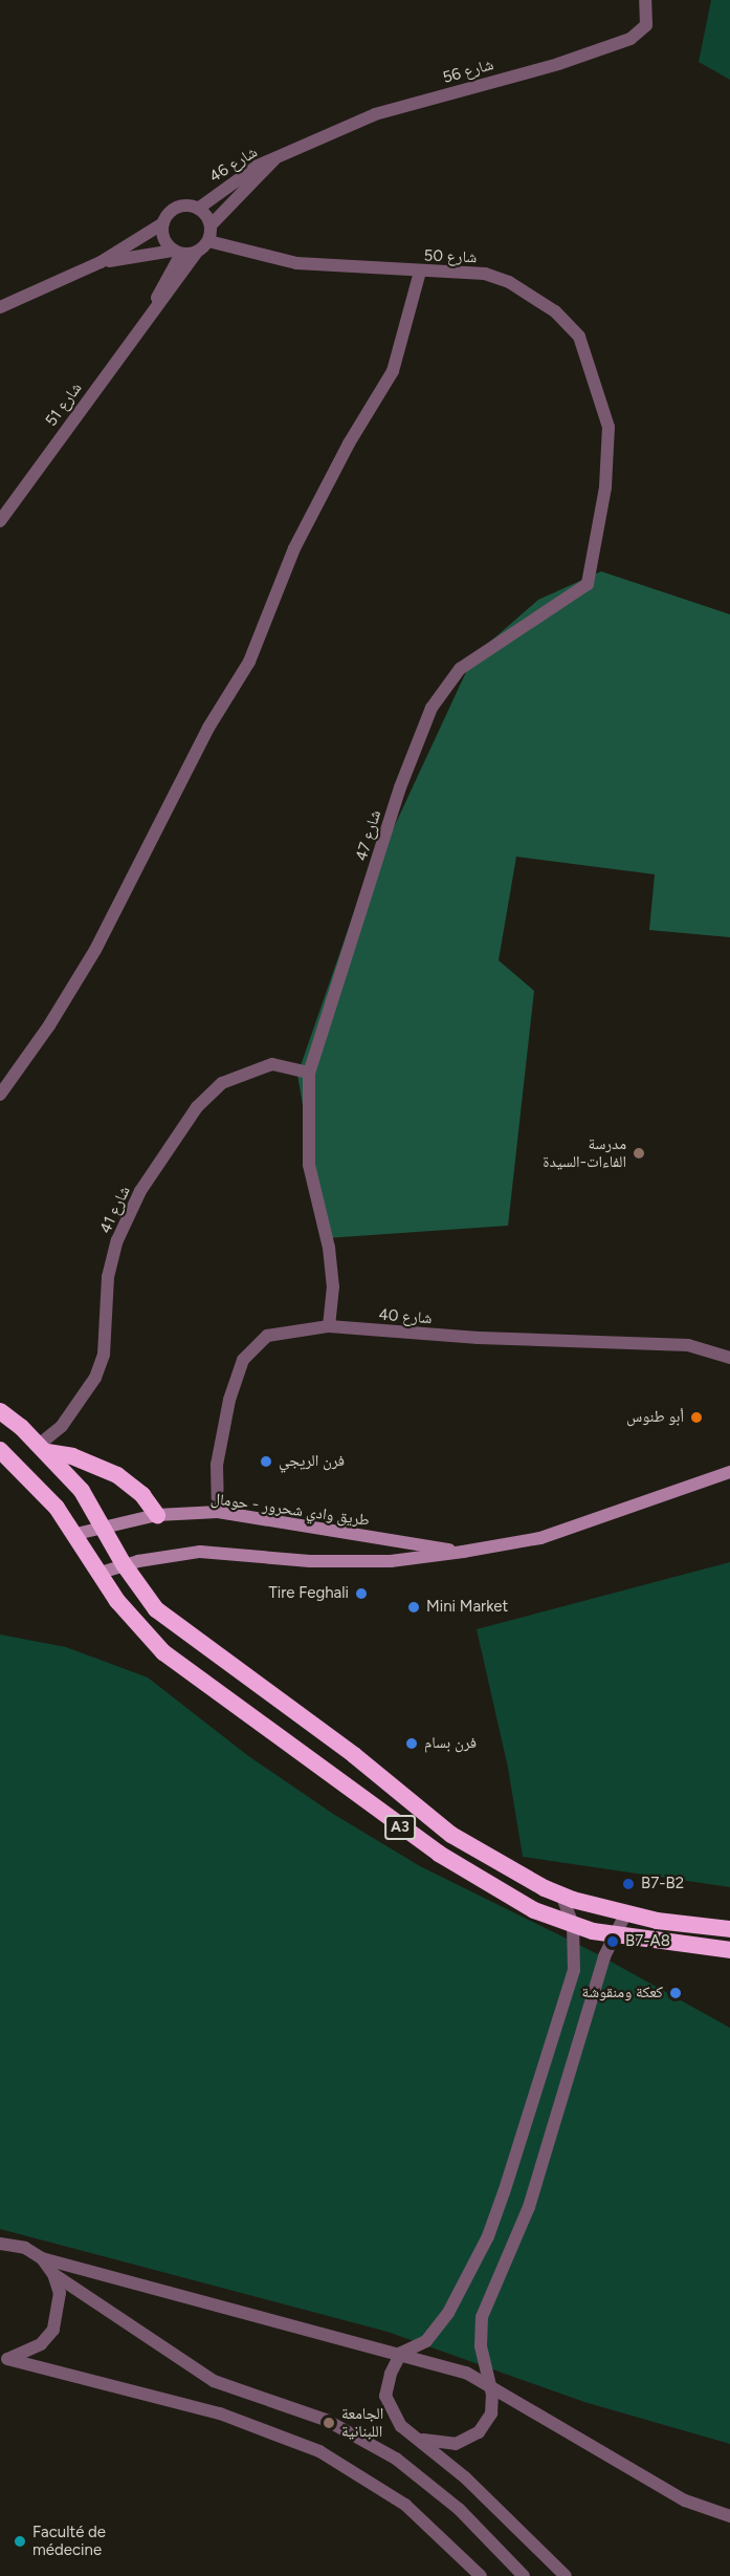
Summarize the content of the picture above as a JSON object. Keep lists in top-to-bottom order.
{
  "streets": {
    "highway": ["A3"],
    "main road": ["طريق وادي شحرور - حومال"],
    "street": [
      "شارع 56",
      "شارع 46",
      "شارع 50",
      "شارع 51",
      "شارع 47",
      "شارع 41",
      "شارع 40"
    ]
  },
  "crossings": [
    ["شارع 56", "شارع 46"],
    ["شارع 46", "شارع 50"],
    ["شارع 46", "شارع 51"],
    ["شارع 50", "شارع 51"],
    ["شارع 50", "شارع 47"],
    ["شارع 47", "شارع 41"],
    ["شارع 47", "شارع 40"],
    ["شارع 41", "A3"],
    ["شارع 40", "طريق وادي شحرور - حومال"],
    ["طريق وادي شحرور - حومال", "A3"]
  ],
  "places": [
    "مدرسة الفاءات-السيدة",
    "أبو طنوس",
    "فرن الريجي",
    "Tire Feghali",
    "Mini Market",
    "فرن بسام",
    "B7-B2",
    "B7-A8",
    "كعكة ومنقوشة",
    "الجامعة اللبنانية",
    "Faculté de médecine"
  ]
}
